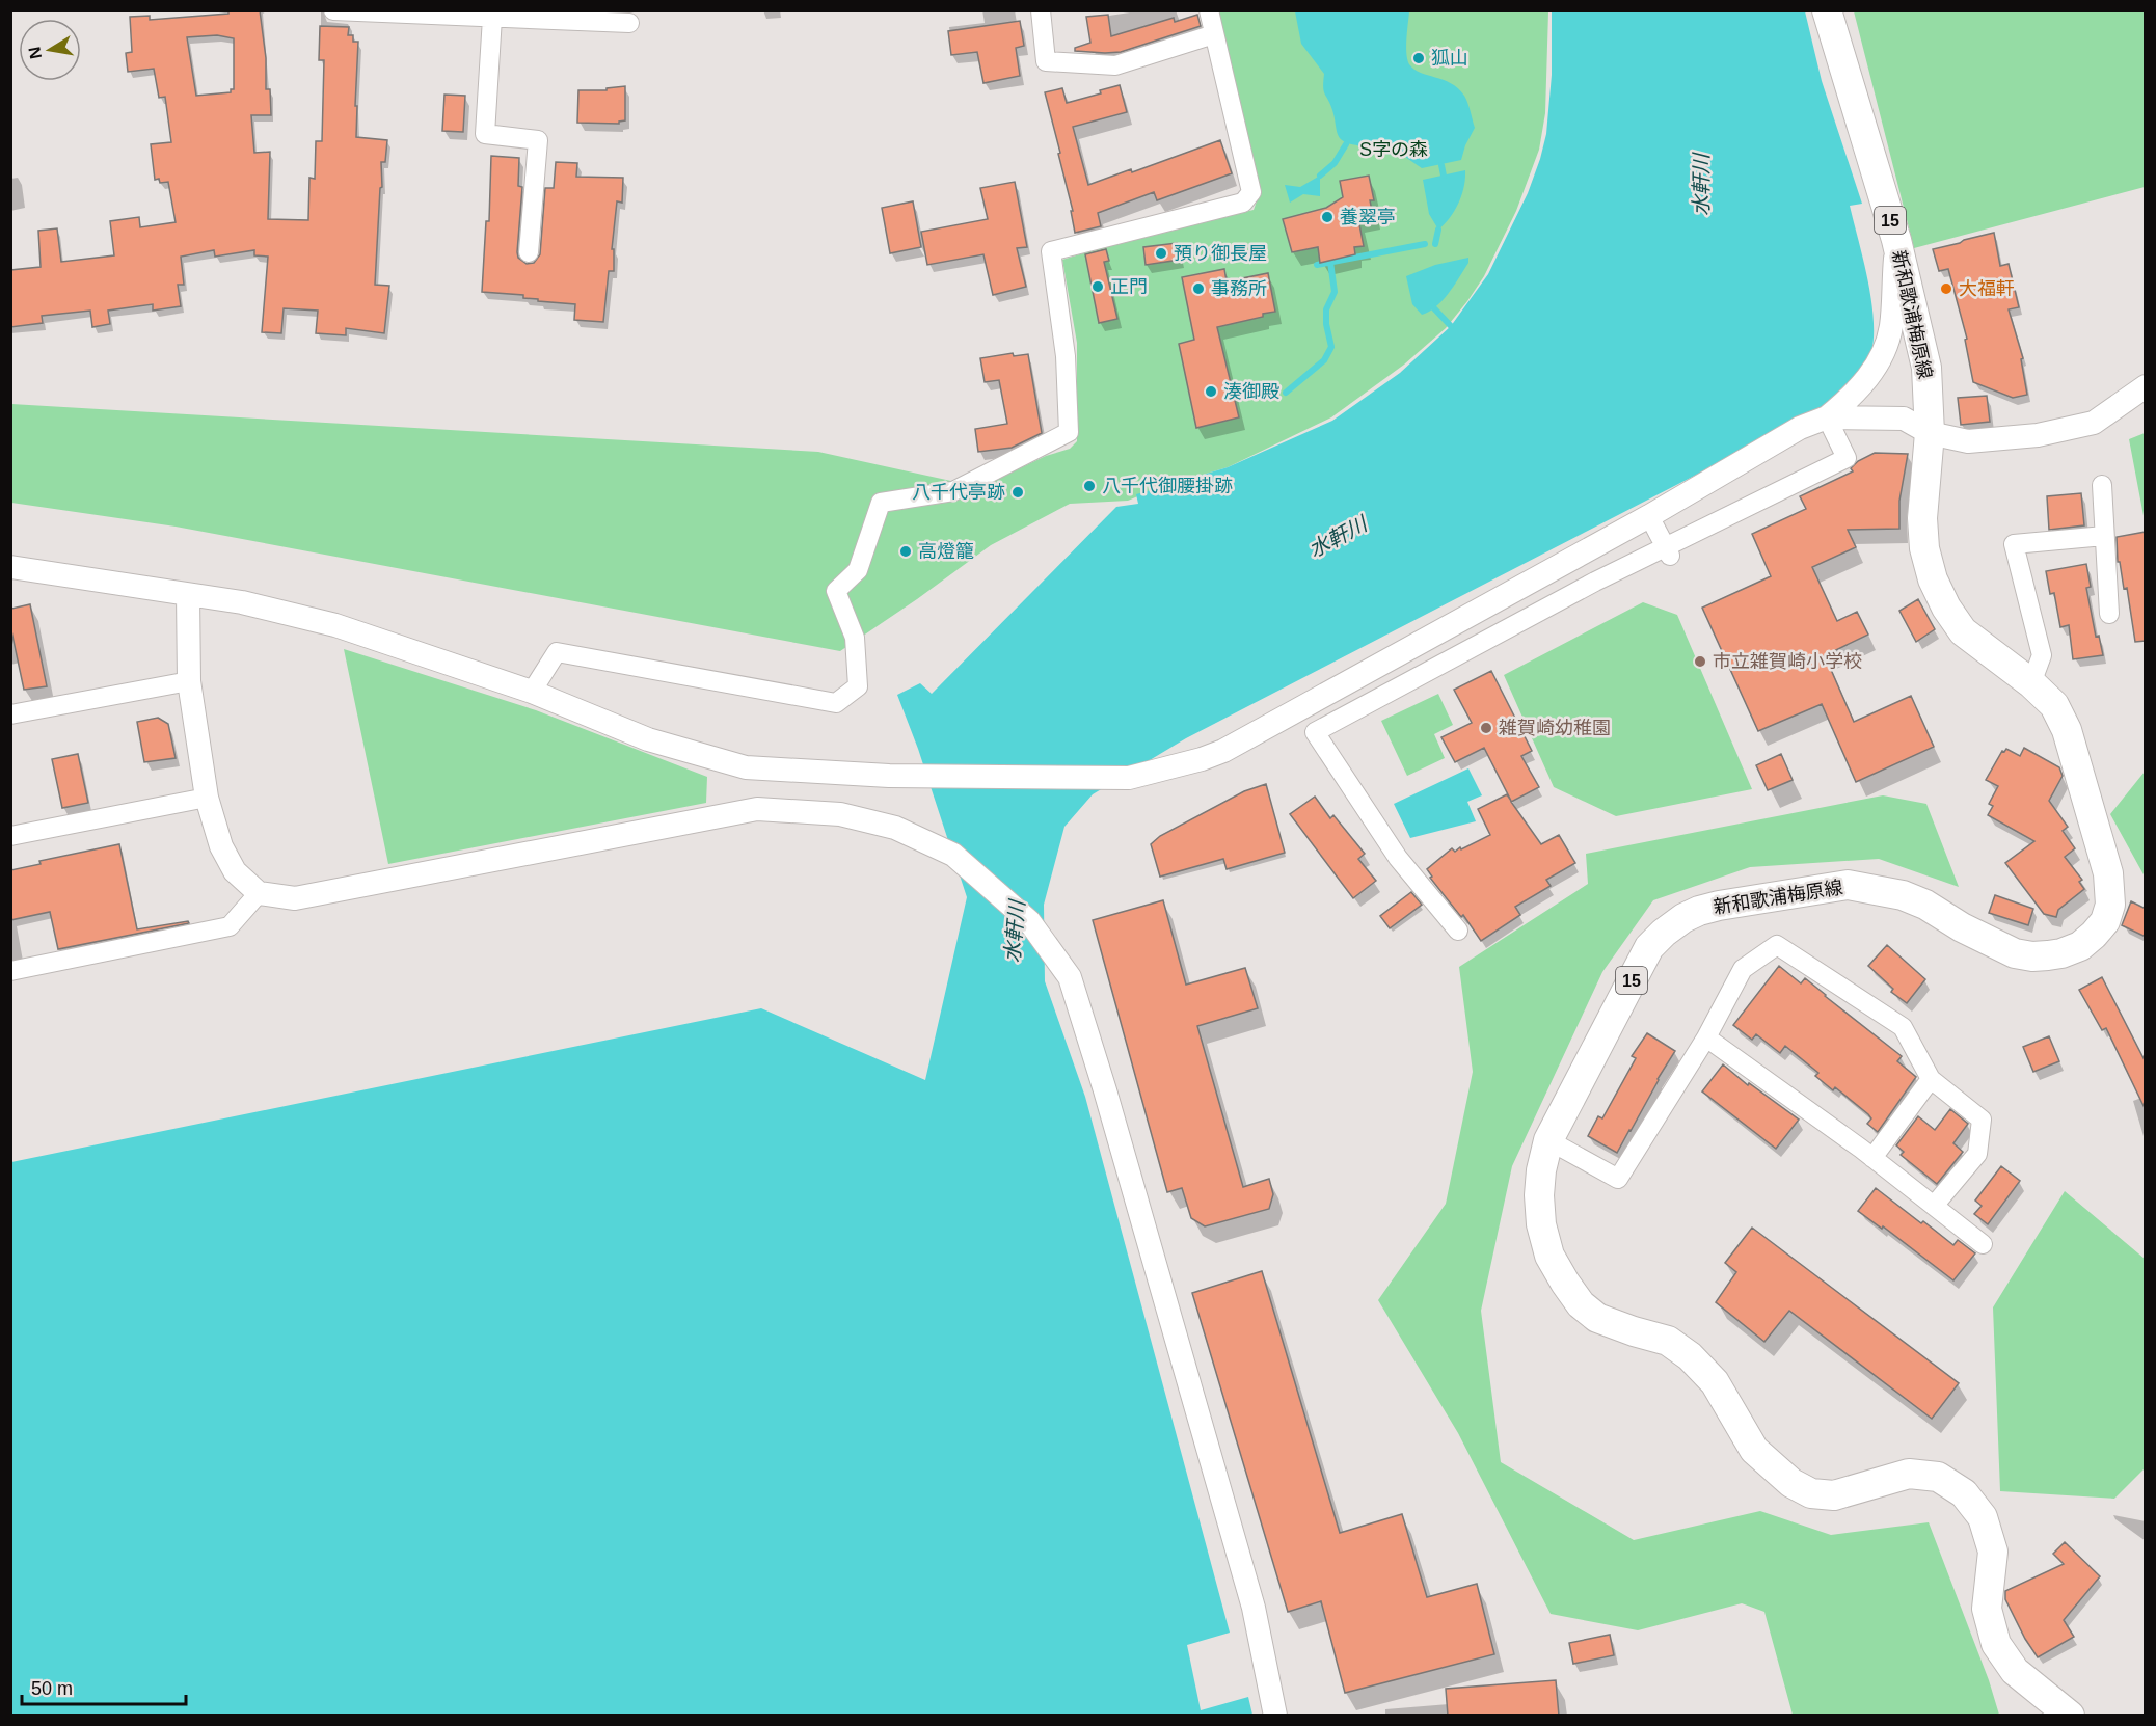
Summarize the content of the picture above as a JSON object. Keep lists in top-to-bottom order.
{
  "streets": {
    "main road": ["15", "新和歌浦梅原線"]
  },
  "water": ["水軒川"],
  "parks": ["S字の森"],
  "places": [
    "狐山",
    "養翠亭",
    "預り御長屋",
    "正門",
    "事務所",
    "大福軒",
    "湊御殿",
    "八千代御腰掛跡",
    "八千代亭跡",
    "高燈籠",
    "市立雑賀崎小学校",
    "雑賀崎幼稚園"
  ],
  "scale_bar": "50 m",
  "north": "left"
}
